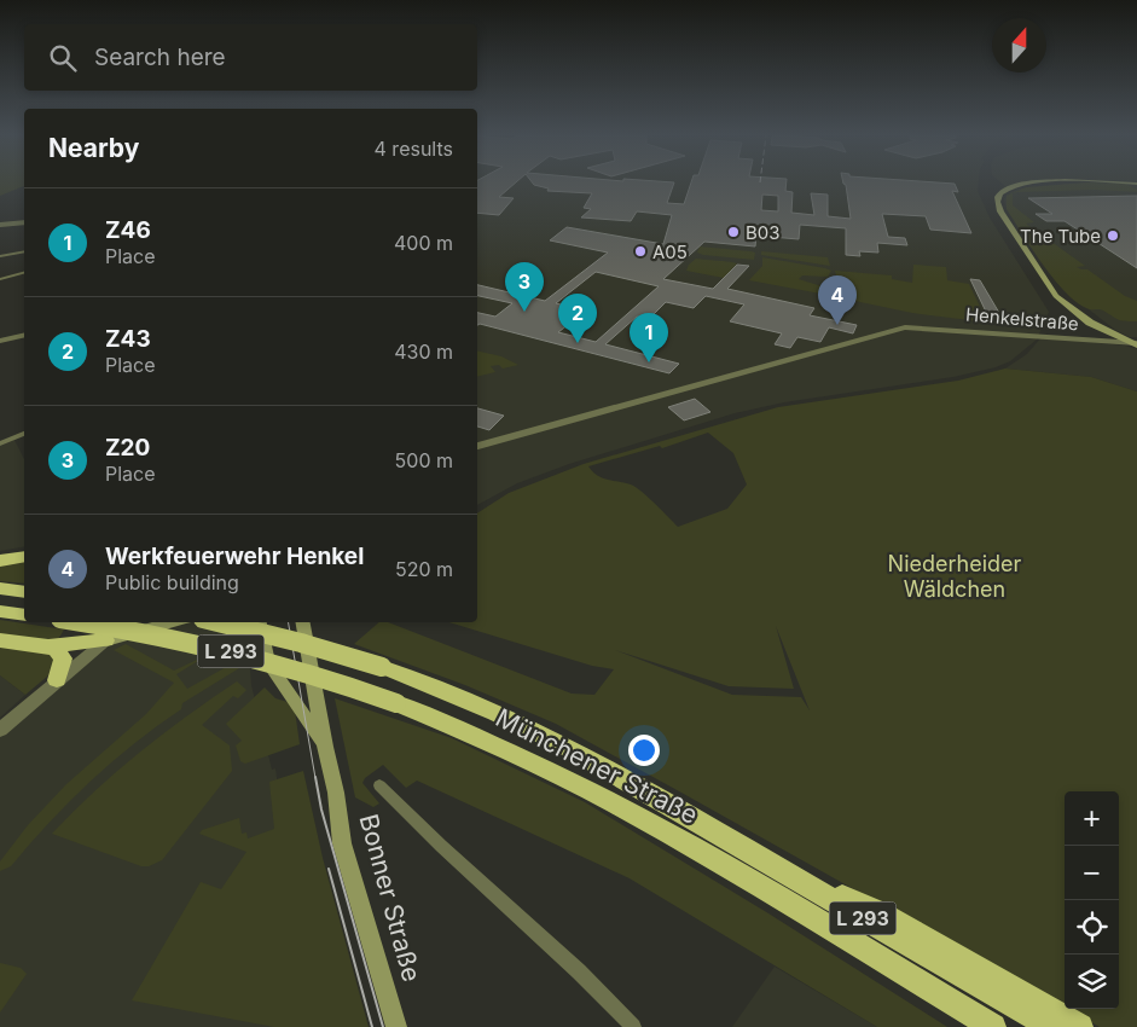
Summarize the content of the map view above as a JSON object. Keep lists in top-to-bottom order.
{
  "streets": {
    "highway": ["L 293", "Münchener Straße"],
    "main road": ["Bonner Straße"],
    "street": ["Henkelstraße"]
  },
  "parks": ["Niederheider Wäldchen"],
  "places": ["B03", "The Tube", "A05"],
  "north": "top",
  "page": {
    "search": "Search here",
    "heading": ["Nearby", "4 results"],
    "list": [
      {
        "mark": "1",
        "name": "Z46",
        "note": "Place",
        "value": "400 m"
      },
      {
        "mark": "2",
        "name": "Z43",
        "note": "Place",
        "value": "430 m"
      },
      {
        "mark": "3",
        "name": "Z20",
        "note": "Place",
        "value": "500 m"
      },
      {
        "mark": "4",
        "name": "Werkfeuerwehr Henkel",
        "note": "Public building",
        "value": "520 m"
      }
    ],
    "pins": [
      "3",
      "4",
      "2",
      "1"
    ],
    "map_buttons": ["+", "−"]
  }
}
